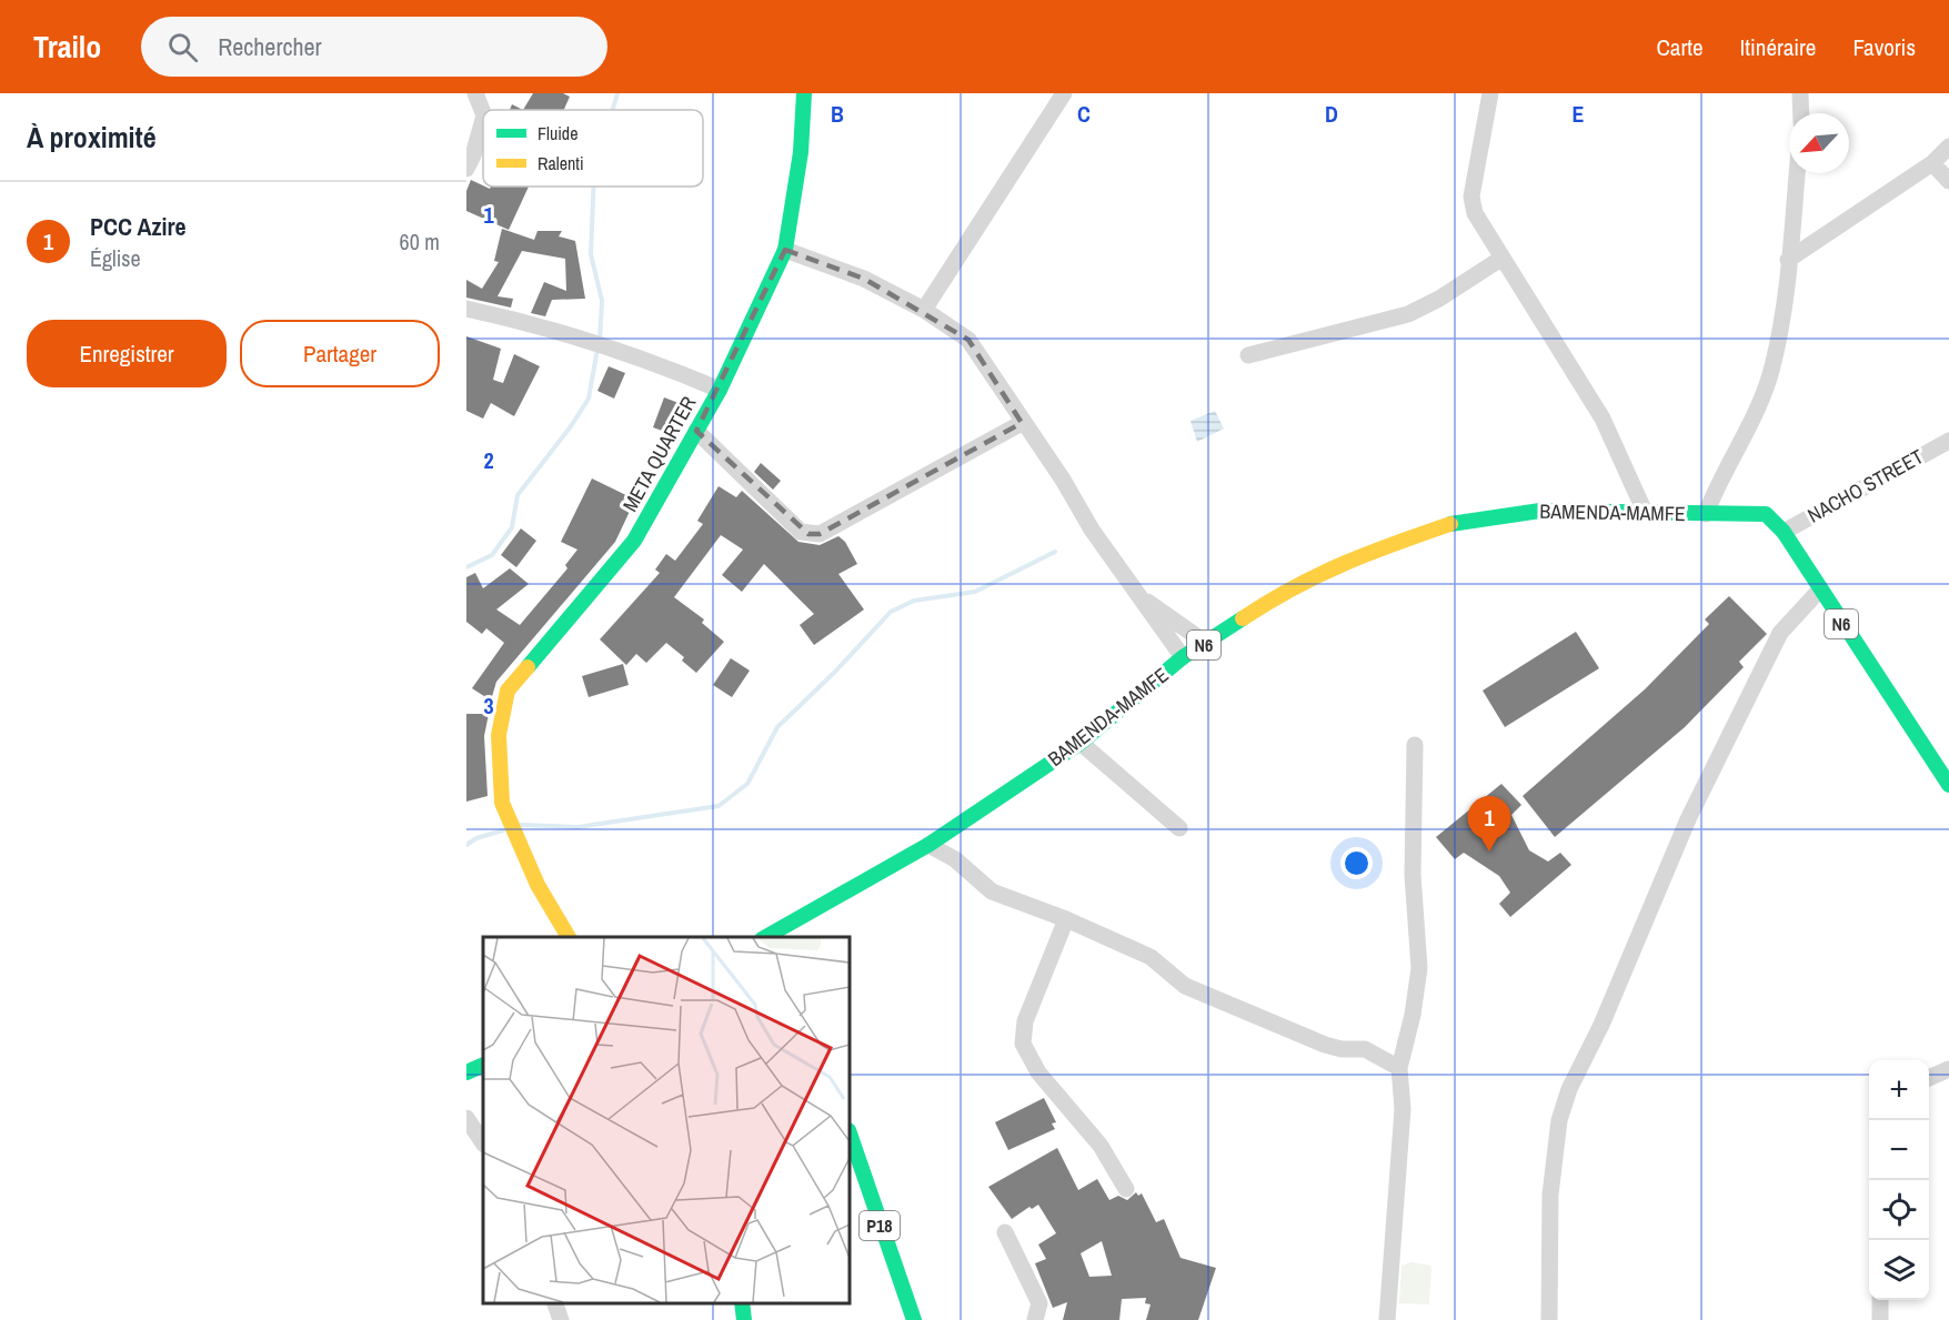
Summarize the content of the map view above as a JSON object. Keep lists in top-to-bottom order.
{
  "streets": {
    "main road": [
      "META QUARTER",
      "BAMENDA-MAMFE",
      "N6",
      "P18"
    ],
    "street": ["NACHO STREET"]
  },
  "crossings": [
    ["NACHO STREET", "BAMENDA-MAMFE"]
  ],
  "legend": ["Fluide", "Ralenti"],
  "north": "bottom left",
  "page": {
    "header": "Trailo",
    "search": "Rechercher",
    "nav": ["Carte", "Itinéraire", "Favoris"],
    "heading": "À proximité",
    "list": [
      {
        "mark": "1",
        "name": "PCC Azire",
        "note": "Église",
        "value": "60 m"
      }
    ],
    "buttons": ["Enregistrer", "Partager"],
    "pins": "1",
    "map_buttons": ["+", "−"]
  },
  "grid": {
    "columns": [
      "B",
      "C",
      "D",
      "E"
    ],
    "rows": ["1", "2", "3"]
  }
}
